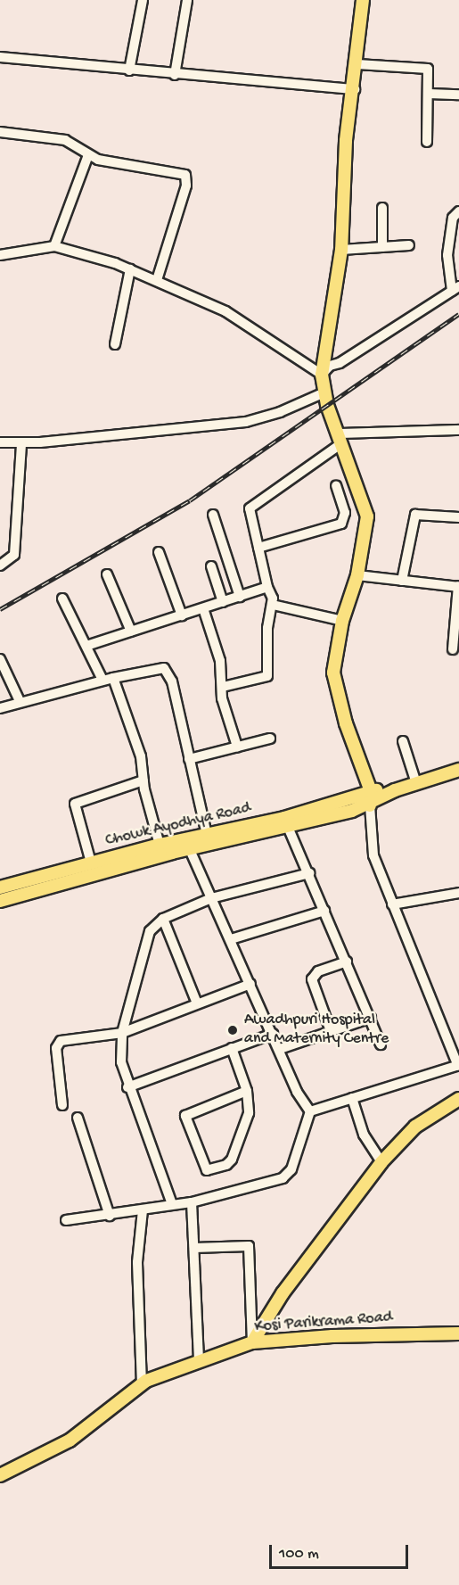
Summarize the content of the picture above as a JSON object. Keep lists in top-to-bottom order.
{
  "streets": {
    "main road": ["Chowk Ayodhya Road", "Kosi Parikrama Road"]
  },
  "places": ["Awadhpuri Hospital and Maternity Centre"],
  "scale_bar": "100 m"
}
